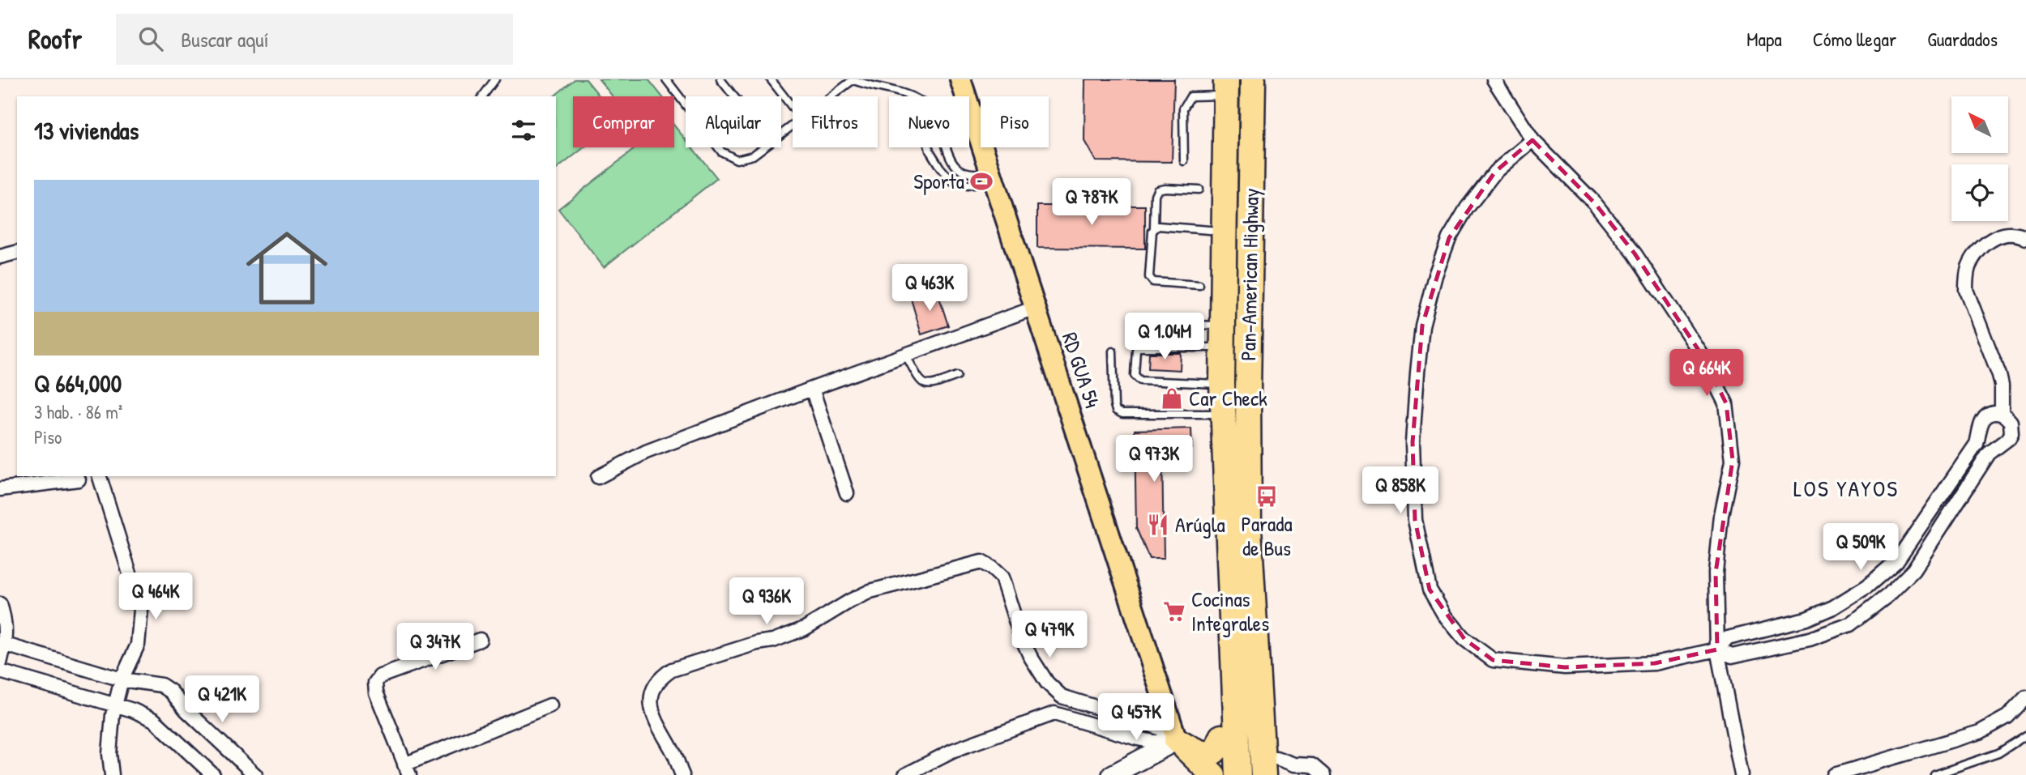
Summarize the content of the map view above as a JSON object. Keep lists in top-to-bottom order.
{
  "streets": {
    "highway": ["Pan-American Highway"],
    "main road": ["RD GUA 54"]
  },
  "districts": ["LOS YAYOS"],
  "places": {
    "sports": ["Sporta"],
    "shop": ["Car Check"],
    "bus stop": ["Parada de Bus"],
    "restaurant": ["Arúgla"],
    "supermarket": ["Cocinas Integrales"]
  },
  "north": "top left",
  "page": {
    "header": "Roofr",
    "search": "Buscar aquí",
    "nav": ["Mapa", "Cómo llegar", "Guardados"],
    "chip": [
      "Comprar",
      "Alquilar",
      "Filtros",
      "Nuevo",
      "Piso"
    ],
    "heading": "13 viviendas",
    "list": [
      {
        "name": "Q 664,000",
        "note": "3 hab. · 86 m² · Piso"
      }
    ],
    "price": [
      "Q 787K",
      "Q 463K",
      "Q 1.04M",
      "Q 664K",
      "Q 973K",
      "Q 858K",
      "Q 509K",
      "Q 464K",
      "Q 936K",
      "Q 479K",
      "Q 347K",
      "Q 421K",
      "Q 457K"
    ]
  }
}
